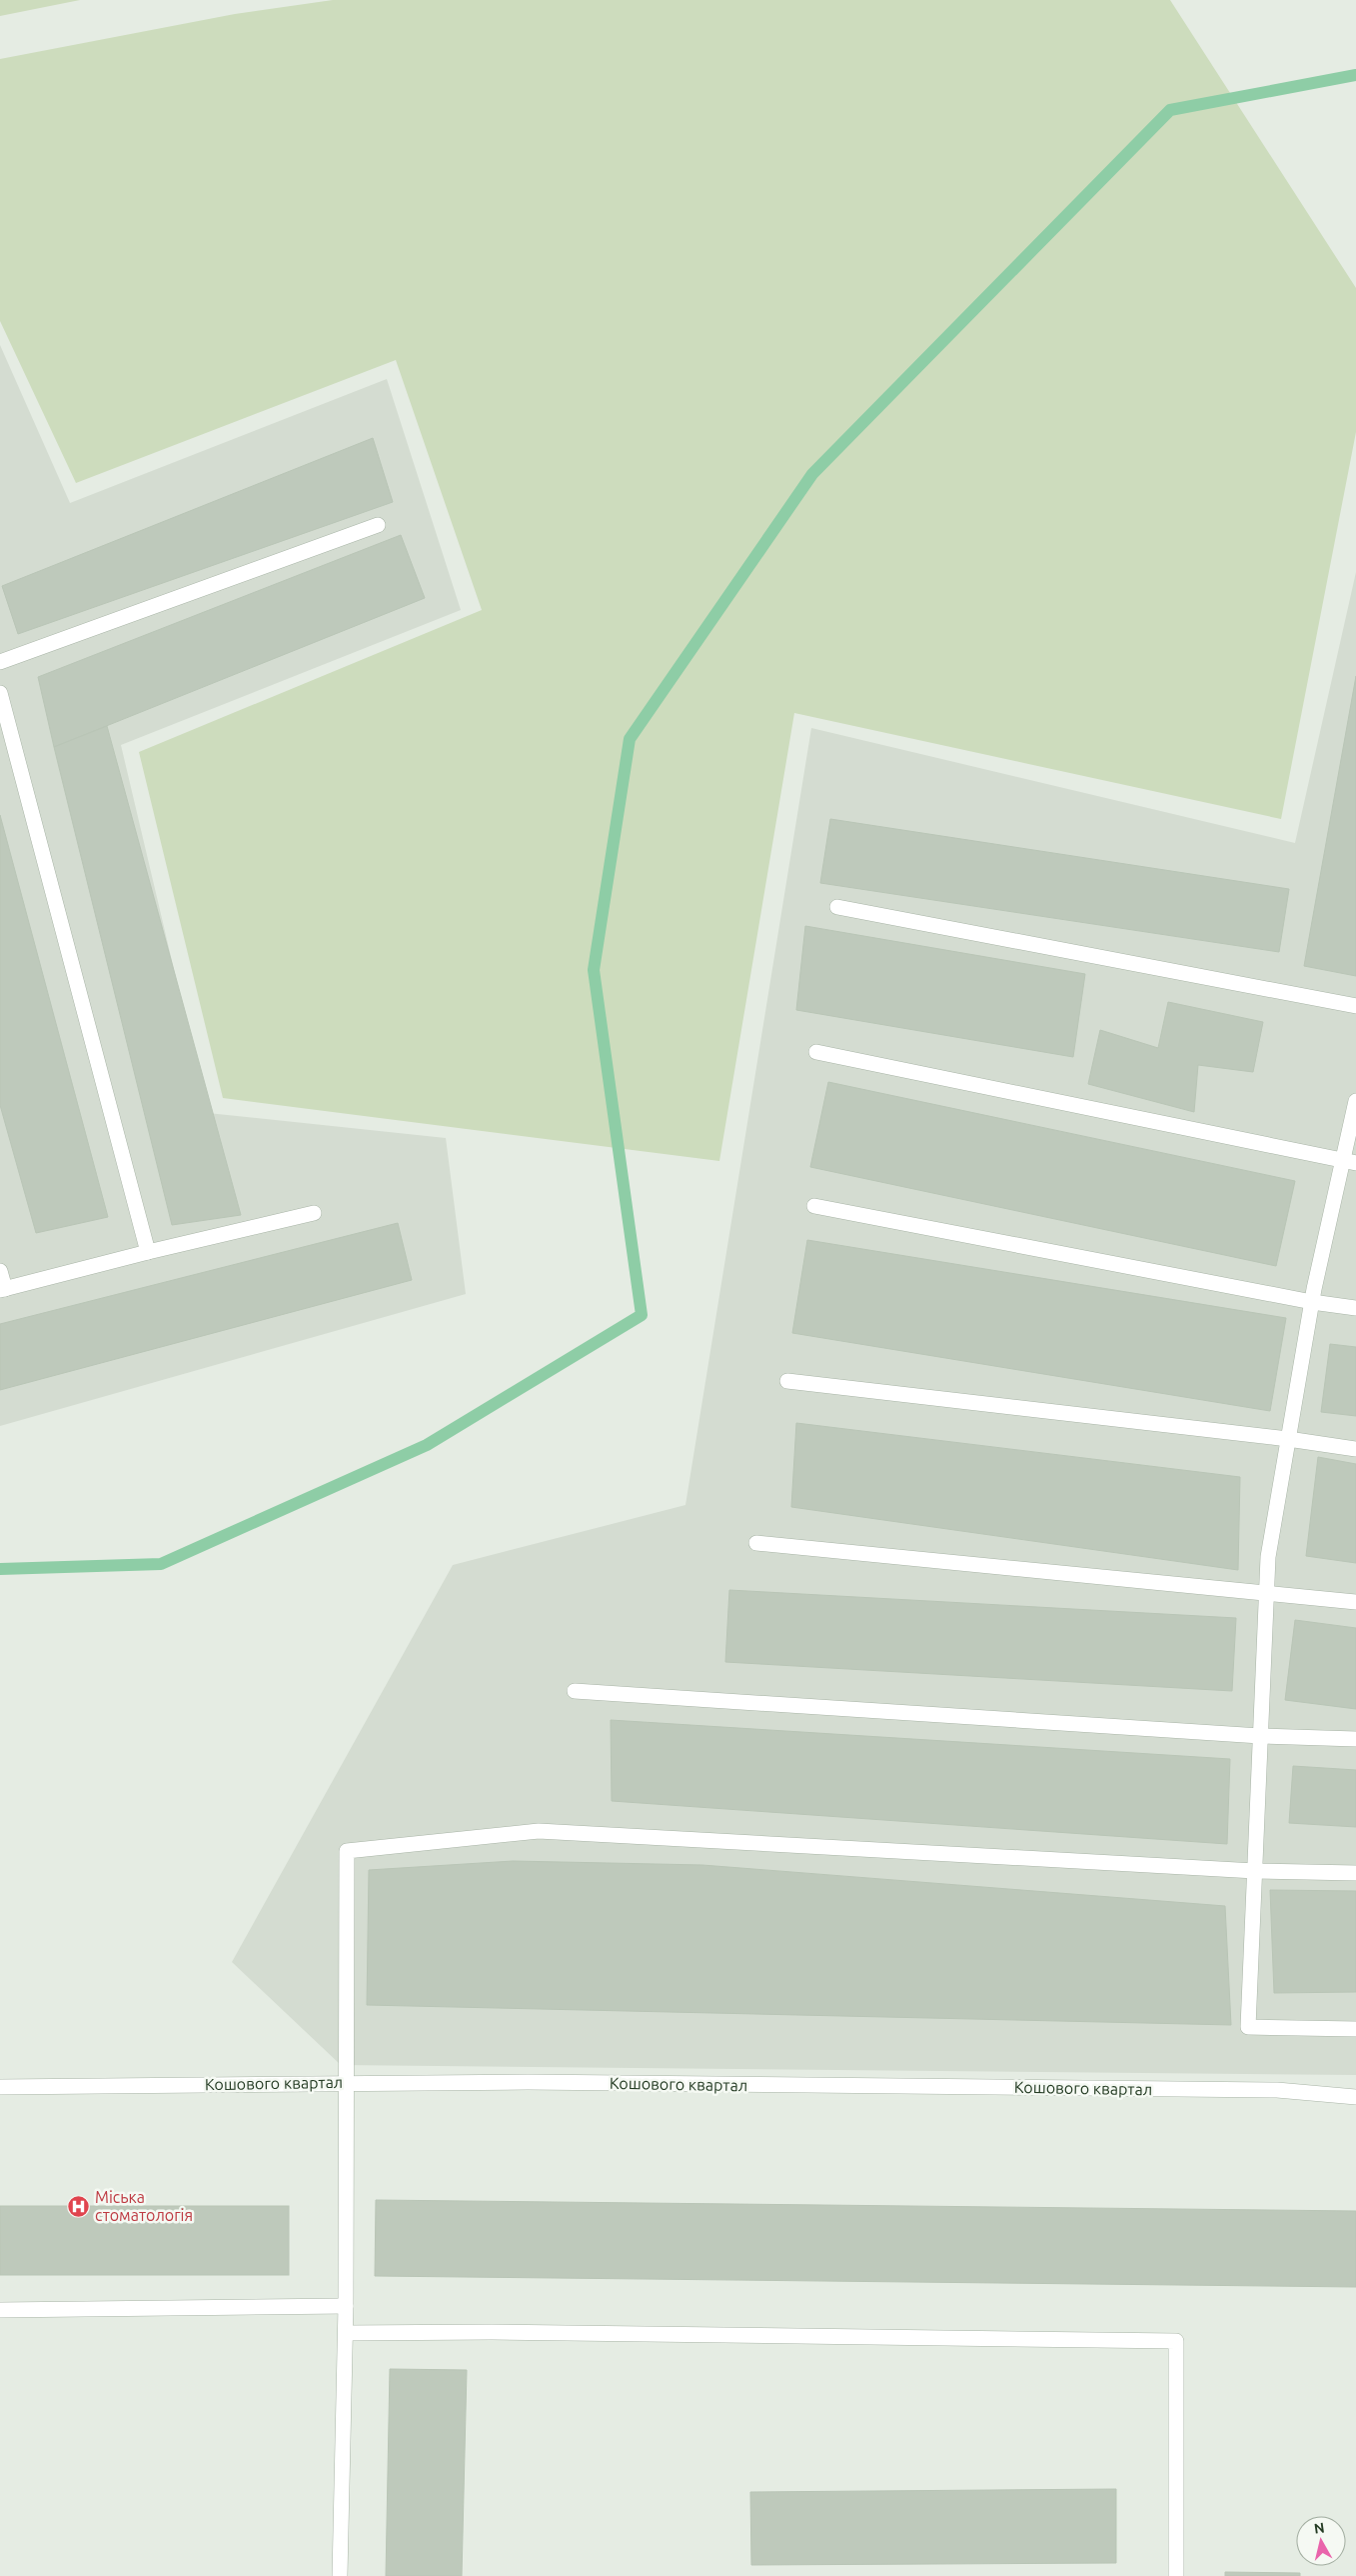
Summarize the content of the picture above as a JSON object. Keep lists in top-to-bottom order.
{
  "streets": {
    "street": ["Кошового квартал"]
  },
  "places": {
    "hospital": ["Міська стоматологія"]
  },
  "north": "top"
}
